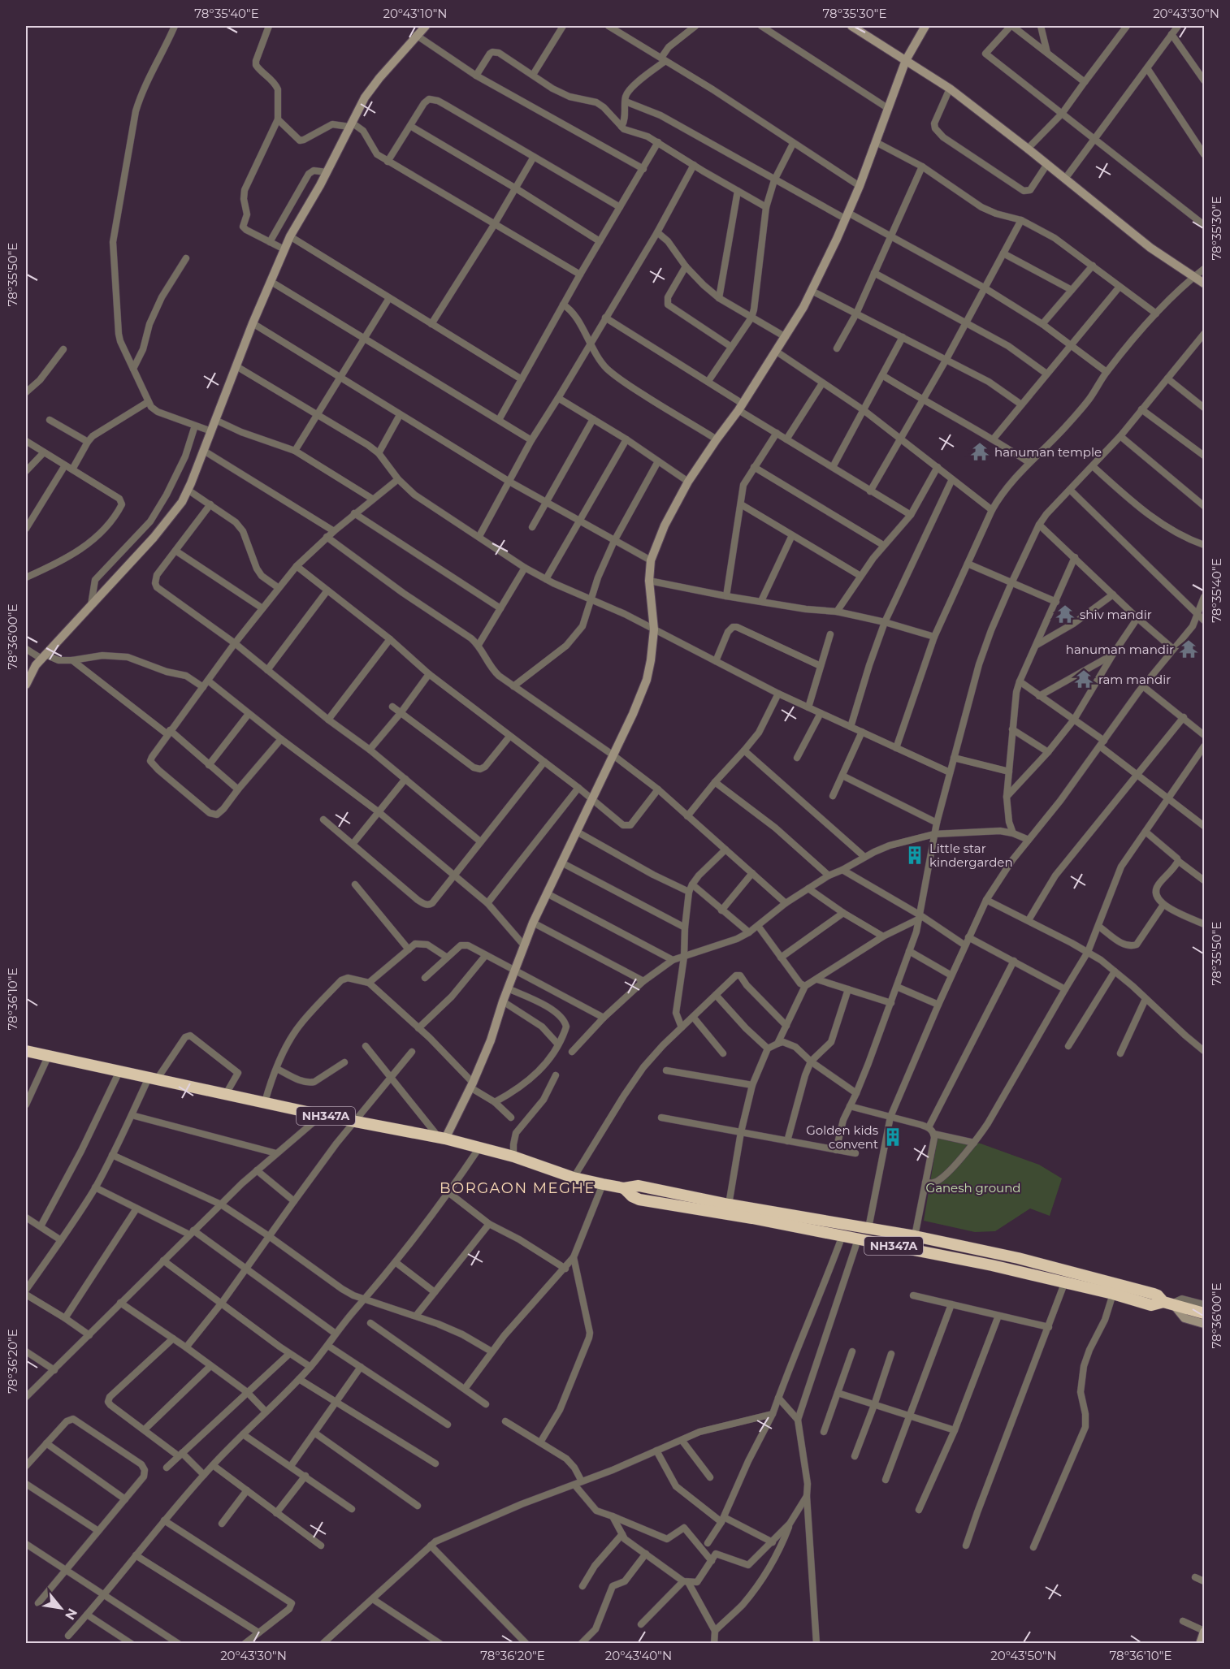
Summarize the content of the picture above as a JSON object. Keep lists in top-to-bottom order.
{
  "streets": {
    "highway": ["NH347A"]
  },
  "districts": ["BORGAON MEGHE"],
  "parks": ["Ganesh ground"],
  "places": {
    "temple": [
      "hanuman temple",
      "shiv mandir",
      "hanuman mandir",
      "ram mandir"
    ],
    "building": ["Little star kindergarden", "Golden kids convent"]
  },
  "north": "bottom right",
  "coordinates": [
    "78°35'40\"E",
    "20°43'10\"N",
    "78°35'30\"E",
    "20°43'30\"N",
    "78°35'50\"E",
    "78°36'00\"E",
    "78°36'10\"E",
    "78°36'20\"E",
    "20°43'40\"N",
    "20°43'50\"N"
  ]
}
